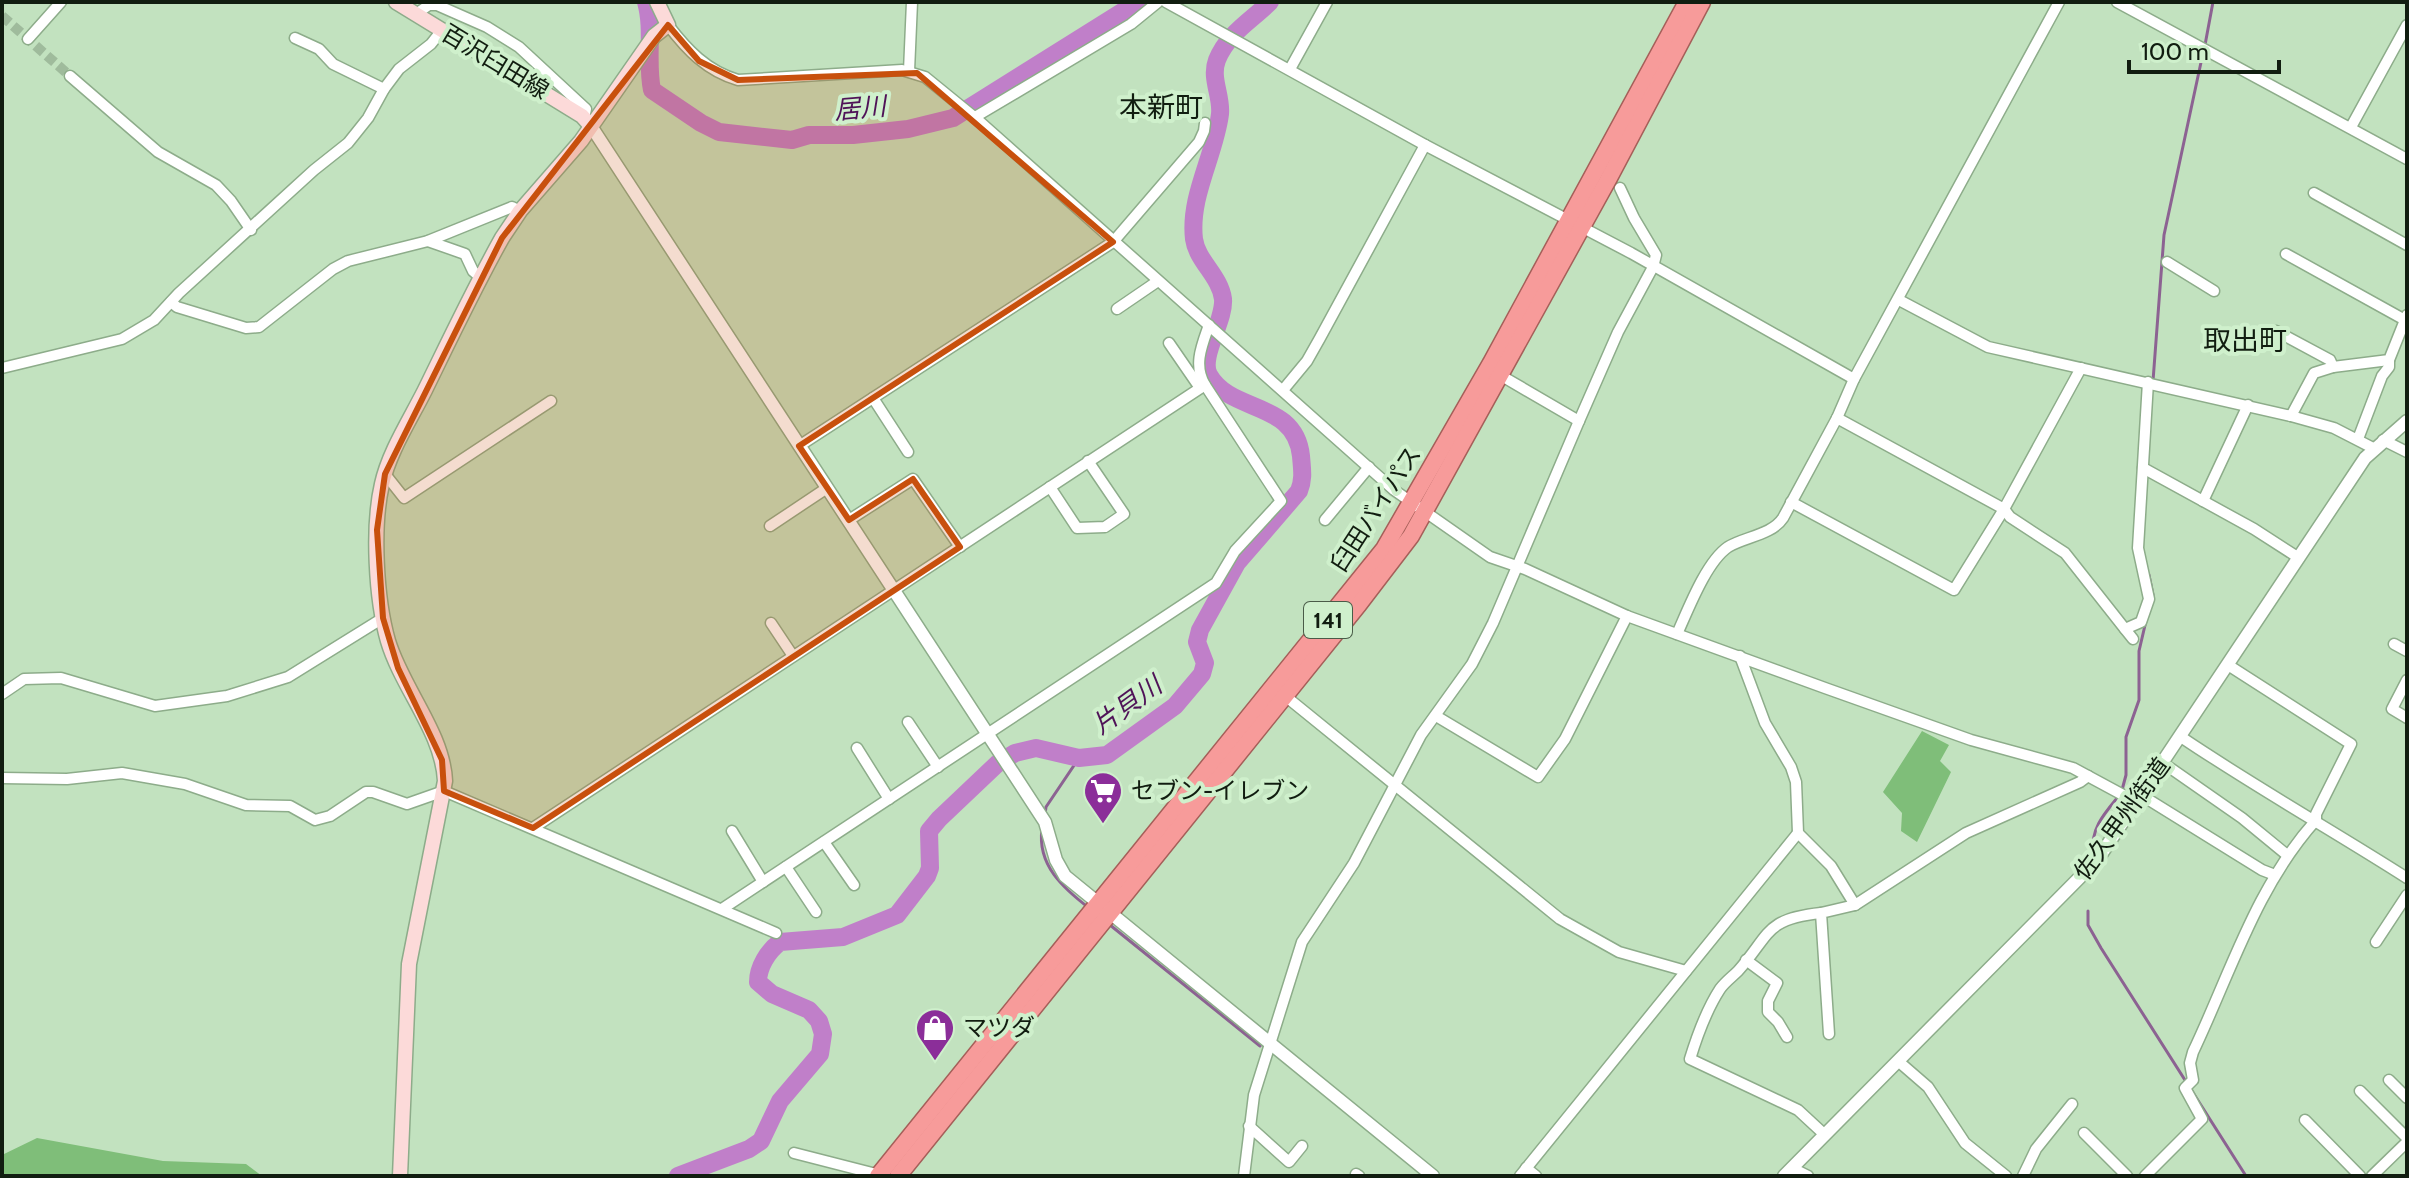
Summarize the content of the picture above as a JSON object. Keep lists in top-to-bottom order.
{
  "streets": {
    "highway": ["臼田バイパス", "141"],
    "main road": ["百沢臼田線"],
    "street": ["佐久甲州街道"]
  },
  "districts": ["本新町", "取出町"],
  "water": ["居川", "片貝川"],
  "places": {
    "supermarket": ["セブン-イレブン"],
    "shop": ["マツダ"]
  },
  "scale_bar": "100 m"
}
